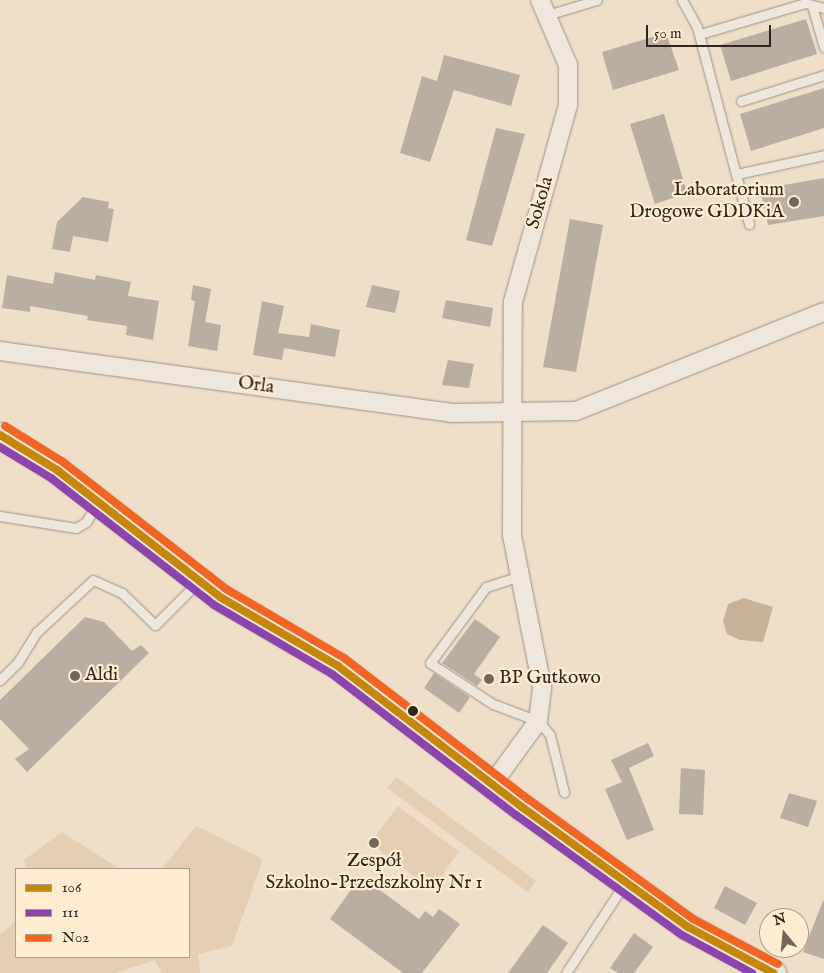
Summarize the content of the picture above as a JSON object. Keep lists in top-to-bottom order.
{
  "streets": {
    "street": ["Sokola", "Orla"]
  },
  "crossings": [
    ["Sokola", "Orla"]
  ],
  "places": [
    "Laboratorium Drogowe GDDKiA",
    "Aldi",
    "BP Gutkowo",
    "Zespół Szkolno-Przedszkolny Nr 1"
  ],
  "lines": ["transit line N02", "transit line 106", "transit line 111"],
  "legend": ["106", "111", "N02"],
  "scale_bar": "50 m",
  "north": "top"
}
